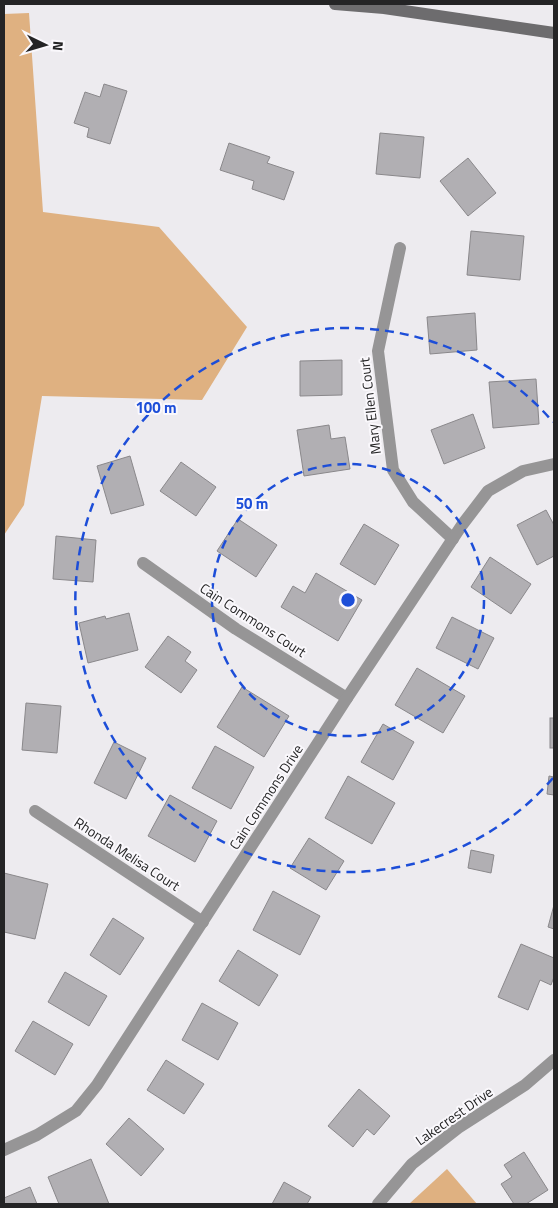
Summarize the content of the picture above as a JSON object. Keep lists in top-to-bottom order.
{
  "streets": {
    "street": [
      "Mary Ellen Court",
      "Cain Commons Court",
      "Cain Commons Drive",
      "Rhonda Melisa Court",
      "Lakecrest Drive"
    ]
  },
  "crossings": [
    ["Mary Ellen Court", "Cain Commons Drive"],
    ["Cain Commons Court", "Cain Commons Drive"],
    ["Cain Commons Drive", "Rhonda Melisa Court"]
  ],
  "north": "right",
  "rings": ["100 m", "50 m"]
}
